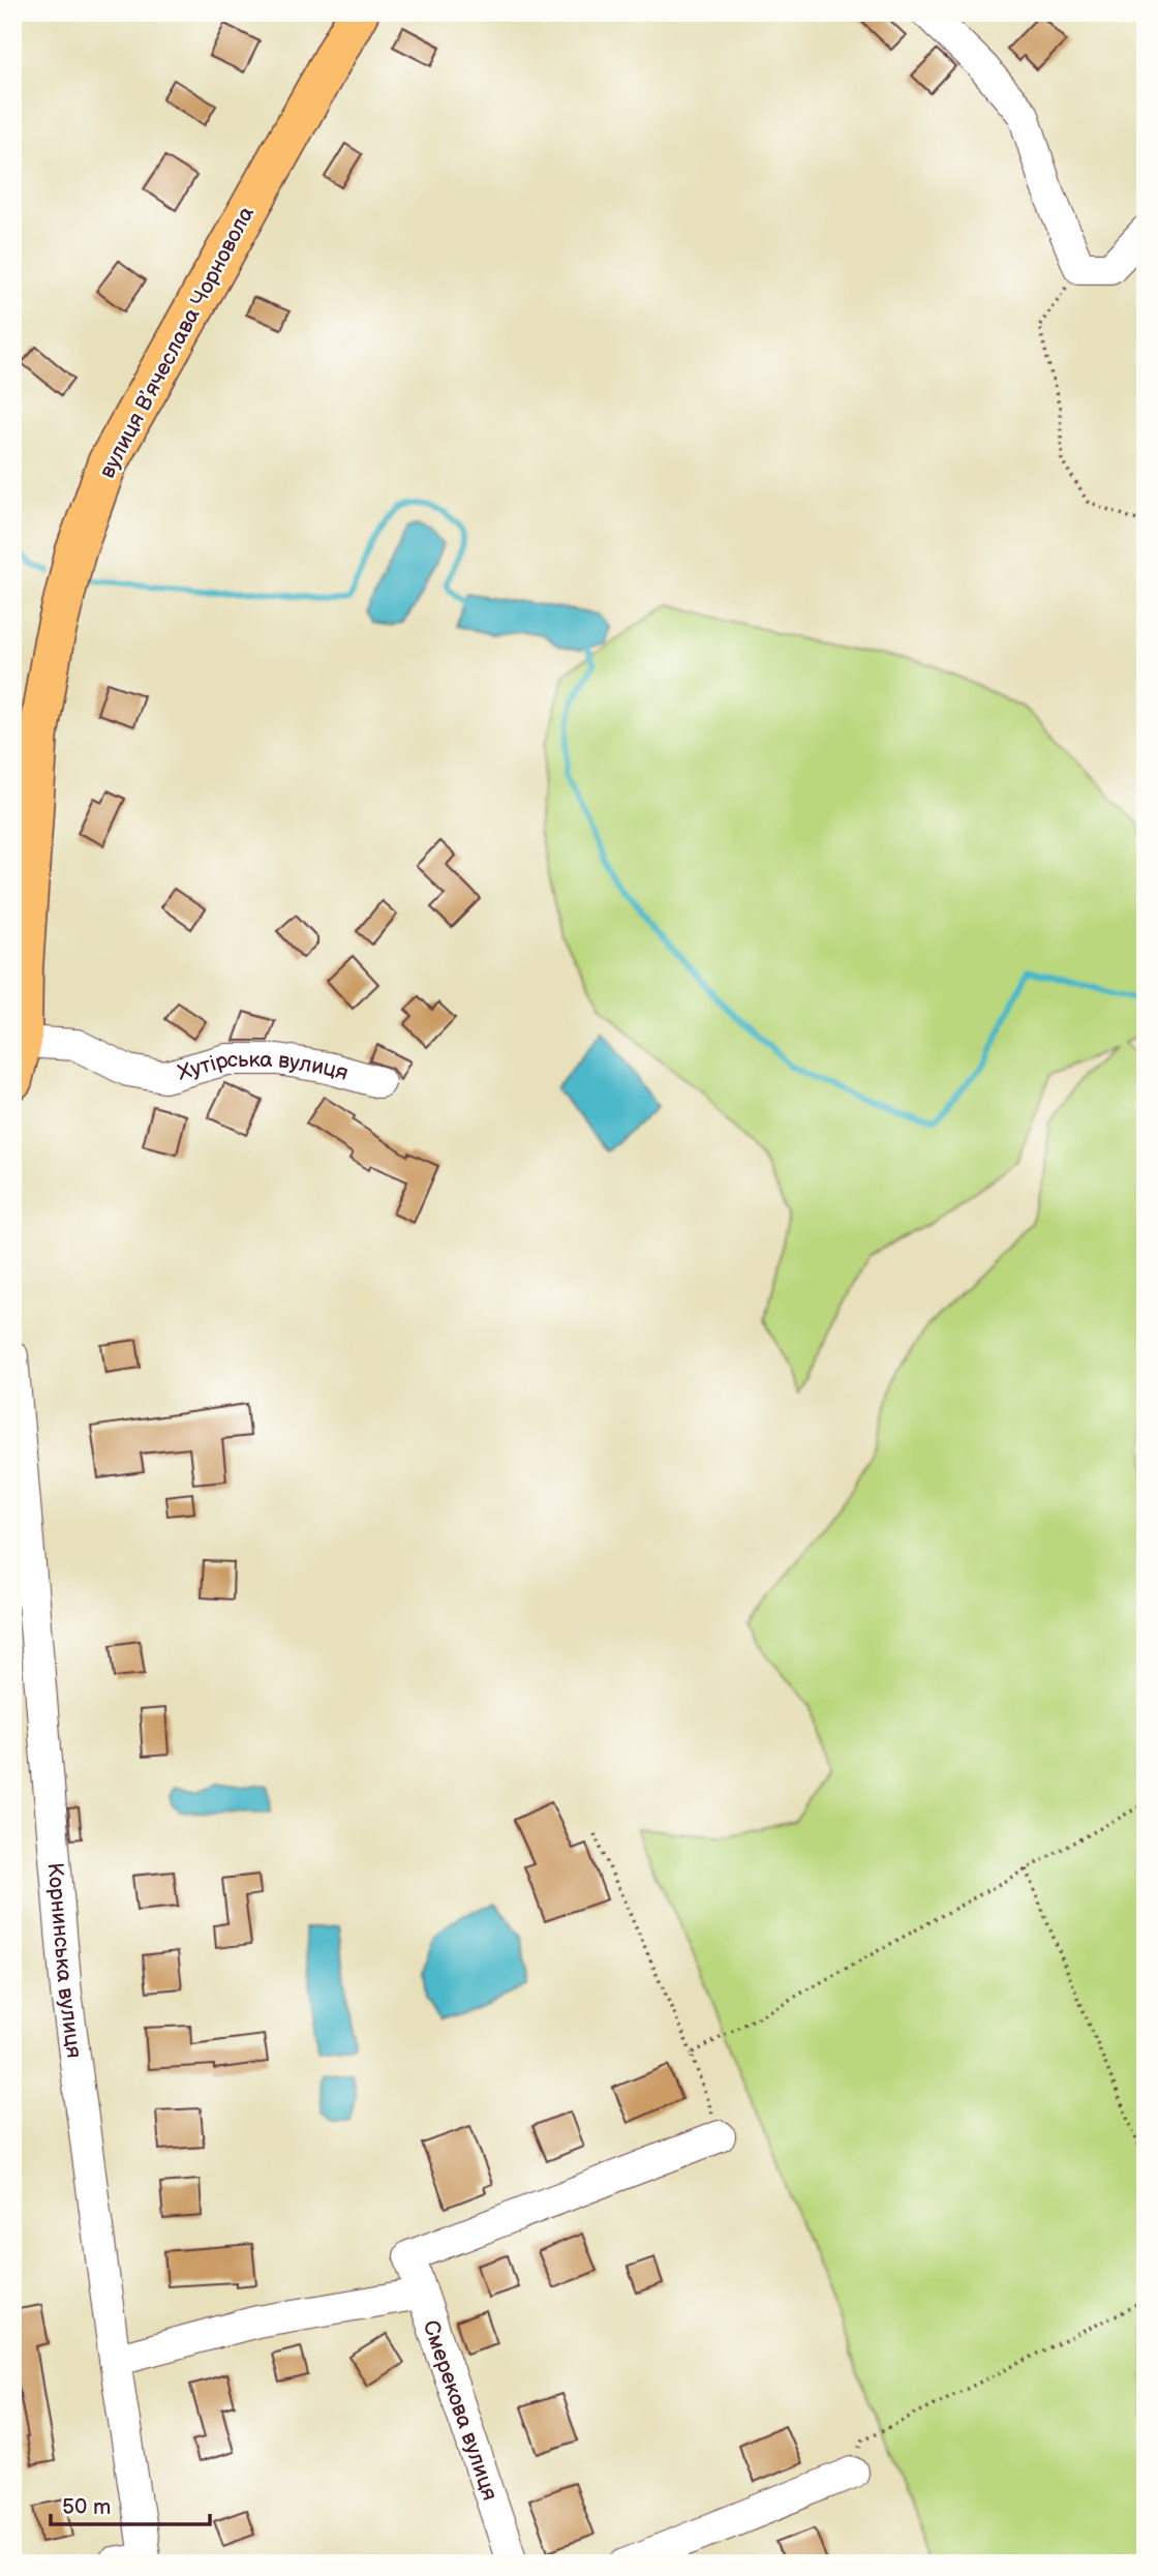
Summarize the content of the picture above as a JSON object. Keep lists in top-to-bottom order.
{
  "streets": {
    "main road": ["вулиця Вʼячеслава Чорновола"],
    "street": ["Хутірська вулиця", "Корнинська вулиця", "Смерекова вулиця"]
  },
  "crossings": [
    ["вулиця Вʼячеслава Чорновола", "Хутірська вулиця"]
  ],
  "scale_bar": "50 m"
}
